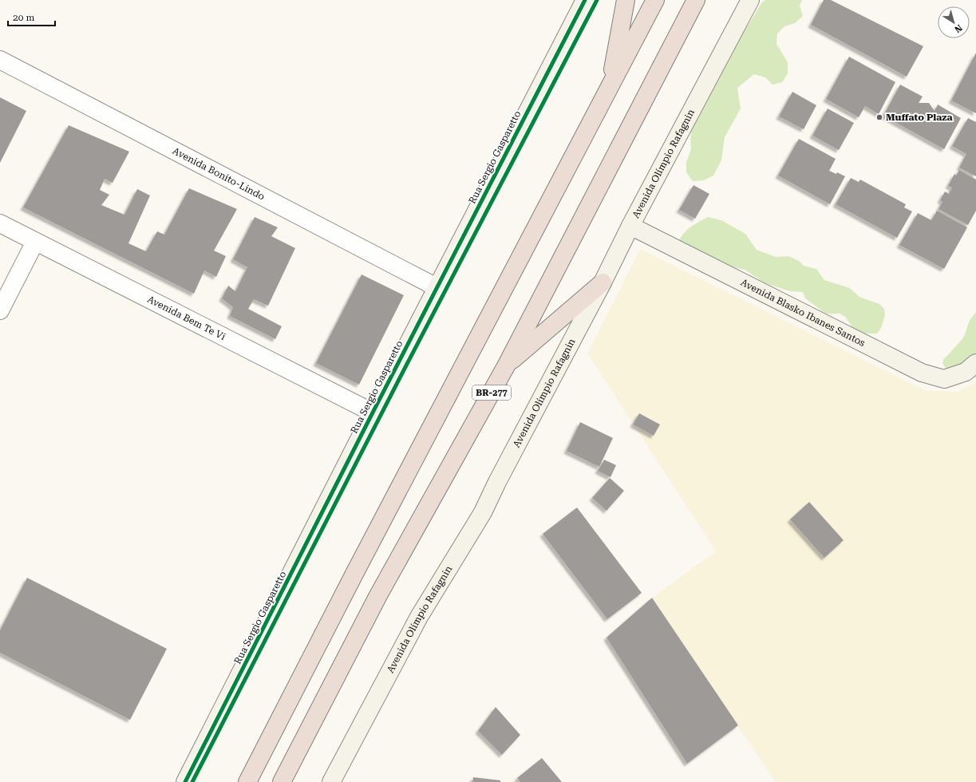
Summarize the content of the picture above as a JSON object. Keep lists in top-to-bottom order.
{
  "streets": {
    "highway": ["BR-277"],
    "street": [
      "Rua Sergio Gasparetto",
      "Avenida Olímpio Rafagnin",
      "Avenida Bonito-Lindo",
      "Avenida Blasko Ibanes Santos",
      "Avenida Bem Te Vi"
    ]
  },
  "crossings": [
    ["Rua Sergio Gasparetto", "Avenida Bonito-Lindo"],
    ["Rua Sergio Gasparetto", "Avenida Bem Te Vi"],
    ["Avenida Olímpio Rafagnin", "Avenida Blasko Ibanes Santos"]
  ],
  "places": ["Muffato Plaza"],
  "scale_bar": "20 m",
  "north": "bottom right"
}
